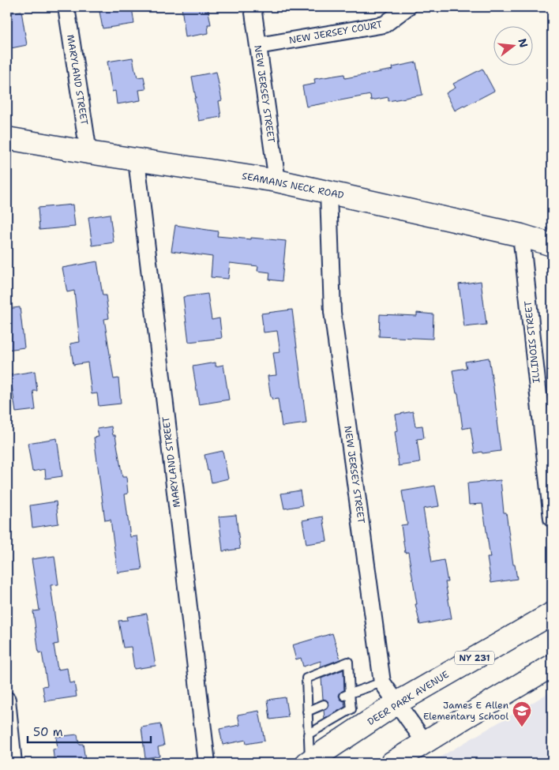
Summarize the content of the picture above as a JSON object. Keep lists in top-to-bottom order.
{
  "streets": {
    "main road": ["SEAMANS NECK ROAD", "NY 231", "DEER PARK AVENUE"],
    "street": [
      "NEW JERSEY COURT",
      "MARYLAND STREET",
      "NEW JERSEY STREET",
      "ILLINOIS STREET"
    ]
  },
  "crossings": [
    ["NEW JERSEY COURT", "NEW JERSEY STREET"],
    ["MARYLAND STREET", "SEAMANS NECK ROAD"],
    ["NEW JERSEY STREET", "SEAMANS NECK ROAD"],
    ["NEW JERSEY STREET", "DEER PARK AVENUE"],
    ["SEAMANS NECK ROAD", "ILLINOIS STREET"]
  ],
  "places": {
    "school or university": ["James E Allen Elementary School"]
  },
  "scale_bar": "50 m",
  "north": "right"
}
